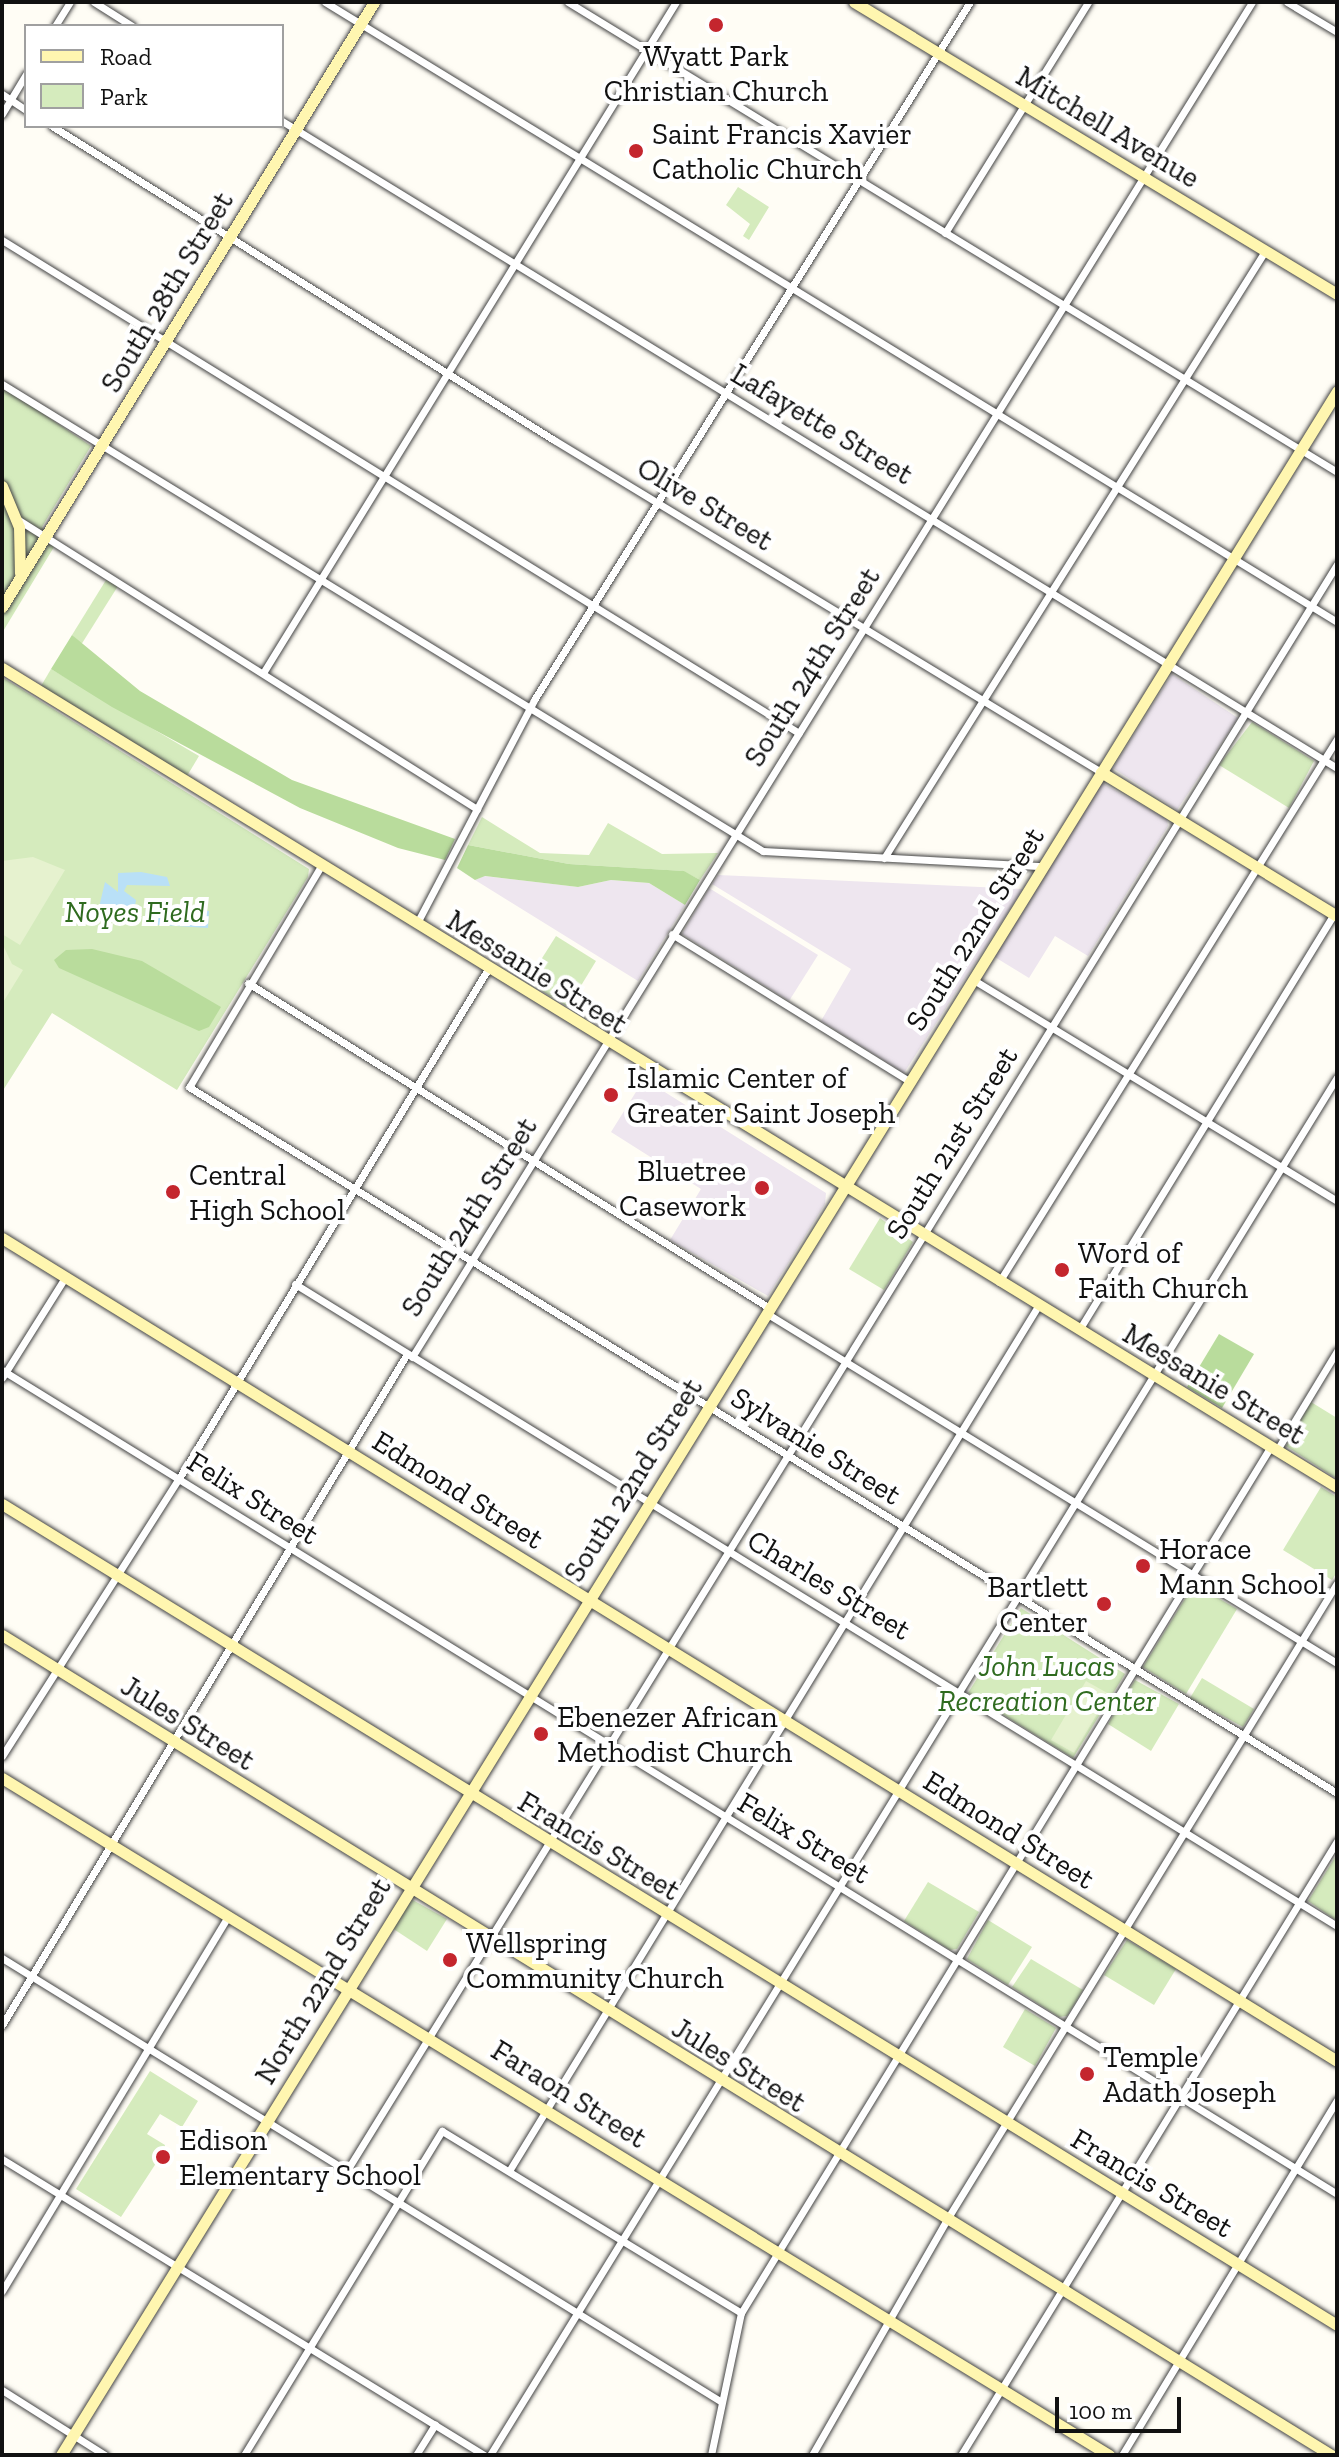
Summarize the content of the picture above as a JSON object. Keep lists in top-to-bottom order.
{
  "streets": {
    "main road": [
      "Mitchell Avenue",
      "South 28th Street",
      "Olive Street",
      "South 22nd Street",
      "Messanie Street",
      "Edmond Street",
      "Jules Street",
      "Francis Street",
      "North 22nd Street",
      "Faraon Street"
    ],
    "street": [
      "Lafayette Street",
      "South 24th Street",
      "South 21st Street",
      "Sylvanie Street",
      "Felix Street",
      "Charles Street"
    ]
  },
  "crossings": [
    ["Mitchell Avenue", "South 24th Street"],
    ["South 28th Street", "Lafayette Street"],
    ["South 28th Street", "Olive Street"],
    ["Lafayette Street", "South 24th Street"],
    ["Lafayette Street", "South 22nd Street"],
    ["Lafayette Street", "South 21st Street"],
    ["Olive Street", "South 24th Street"],
    ["Olive Street", "South 22nd Street"],
    ["Olive Street", "South 21st Street"],
    ["South 24th Street", "Messanie Street"],
    ["South 24th Street", "Sylvanie Street"],
    ["South 24th Street", "Edmond Street"],
    ["South 24th Street", "Felix Street"],
    ["South 24th Street", "Charles Street"],
    ["South 24th Street", "Jules Street"],
    ["South 24th Street", "Francis Street"],
    ["South 24th Street", "Faraon Street"],
    ["South 22nd Street", "Messanie Street"],
    ["South 22nd Street", "Sylvanie Street"],
    ["South 22nd Street", "Edmond Street"],
    ["South 22nd Street", "Felix Street"],
    ["South 22nd Street", "Charles Street"],
    ["South 22nd Street", "North 22nd Street"],
    ["Messanie Street", "South 21st Street"],
    ["South 21st Street", "Sylvanie Street"],
    ["South 21st Street", "Edmond Street"],
    ["South 21st Street", "Felix Street"],
    ["South 21st Street", "Charles Street"],
    ["South 21st Street", "Jules Street"],
    ["South 21st Street", "Francis Street"],
    ["South 21st Street", "Faraon Street"],
    ["Felix Street", "North 22nd Street"],
    ["Jules Street", "North 22nd Street"],
    ["Francis Street", "North 22nd Street"],
    ["North 22nd Street", "Faraon Street"]
  ],
  "parks": ["Noyes Field", "John Lucas Recreation Center"],
  "places": [
    "Wyatt Park Christian Church",
    "Saint Francis Xavier Catholic Church",
    "Islamic Center of Greater Saint Joseph",
    "Bluetree Casework",
    "Central High School",
    "Word of Faith Church",
    "Horace Mann School",
    "Bartlett Center",
    "Ebenezer African Methodist Church",
    "Wellspring Community Church",
    "Temple Adath Joseph",
    "Edison Elementary School"
  ],
  "legend": ["Road", "Park"],
  "scale_bar": "100 m"
}
